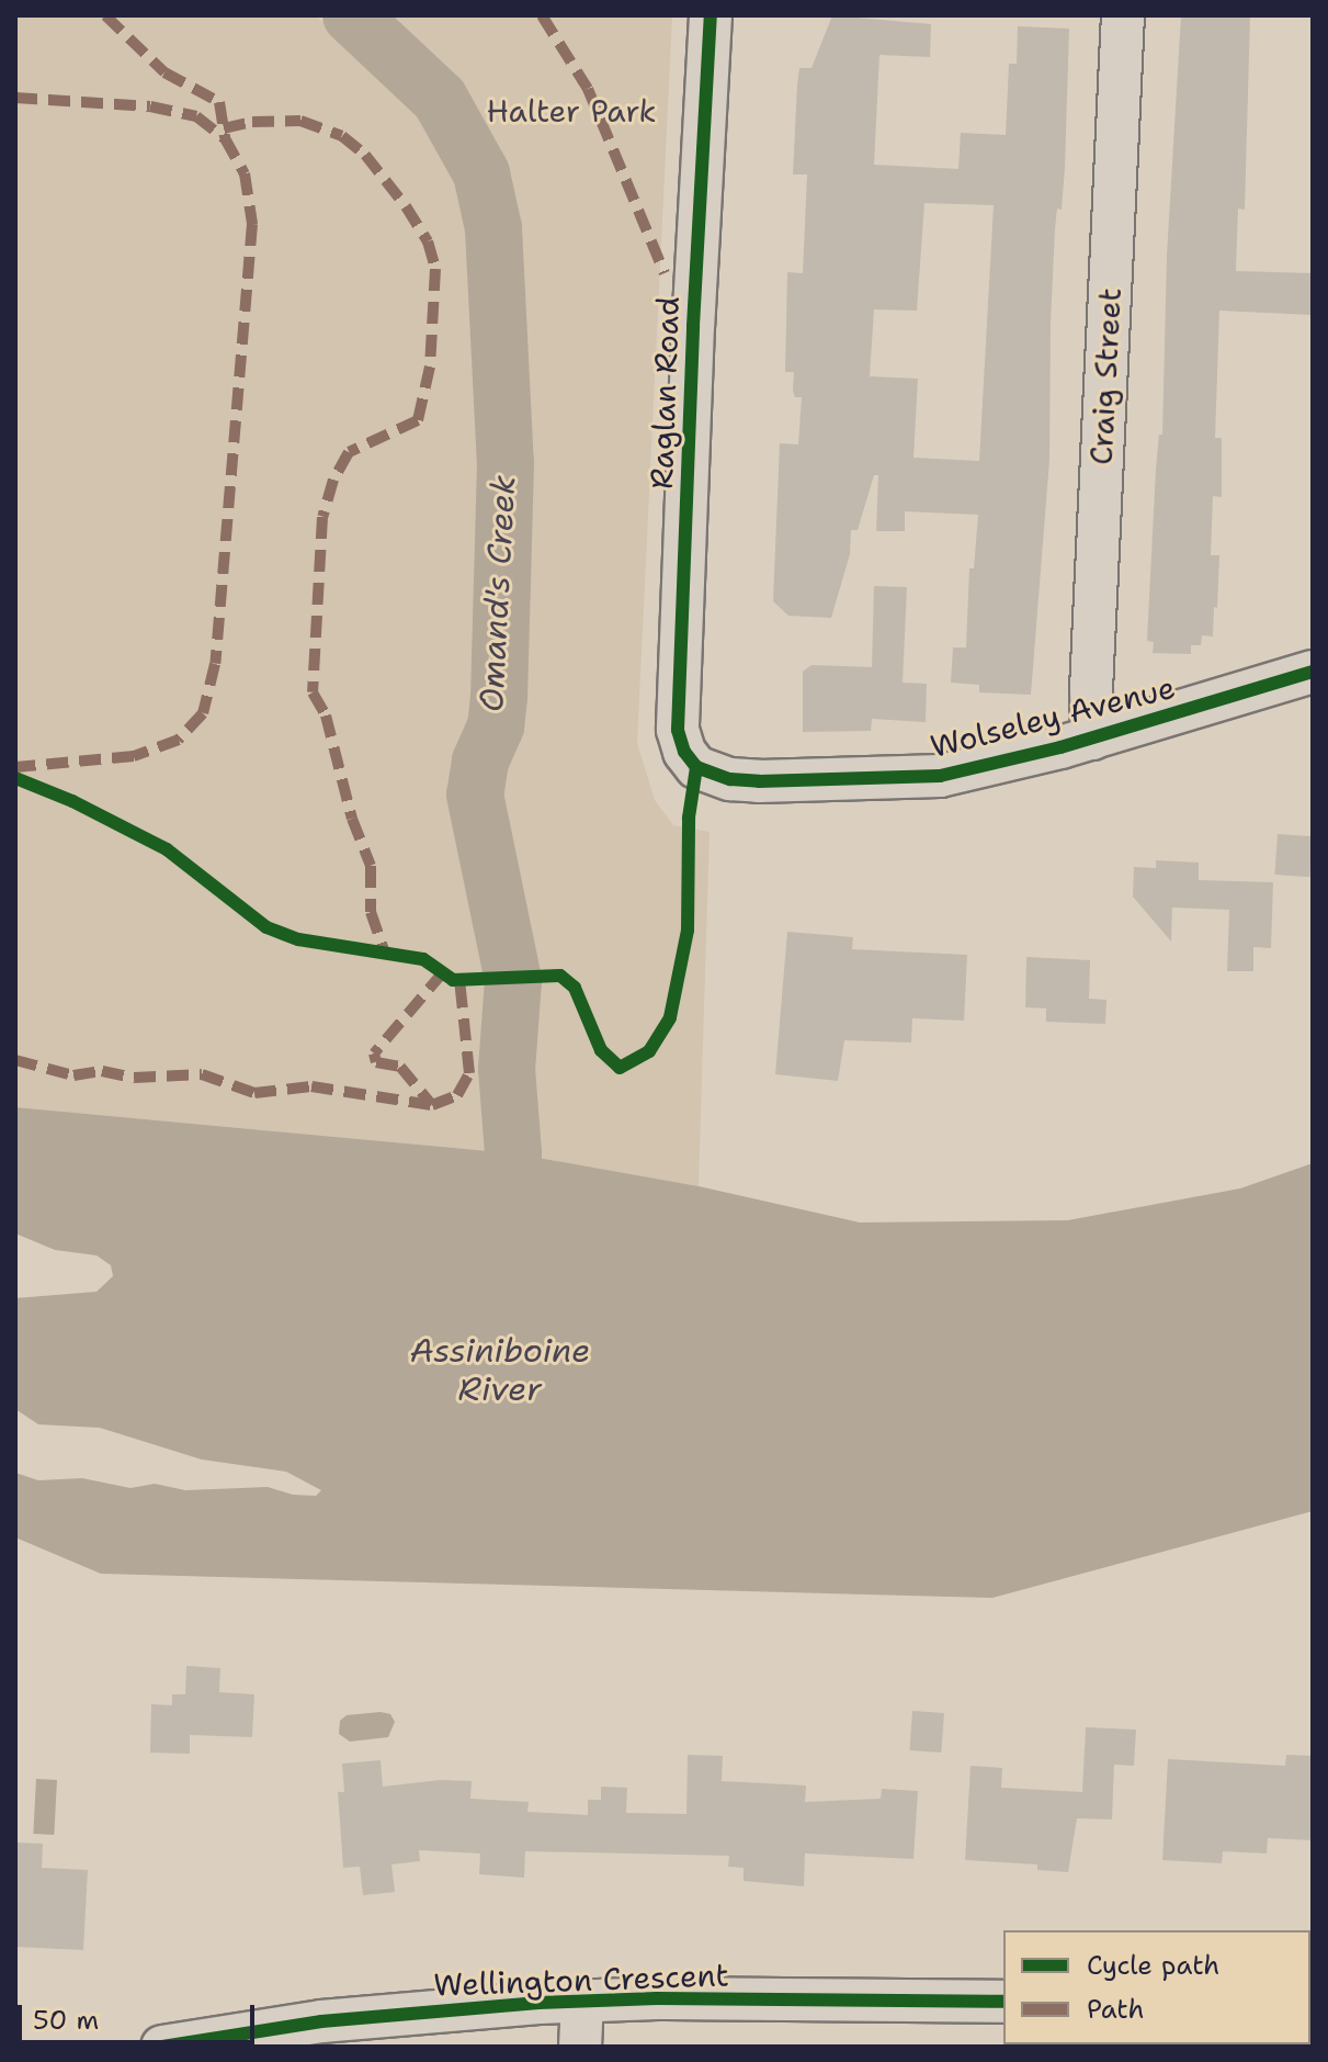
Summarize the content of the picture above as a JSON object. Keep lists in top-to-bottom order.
{
  "streets": {
    "street": [
      "Craig Street",
      "Raglan Road",
      "Wolseley Avenue",
      "Wellington Crescent"
    ]
  },
  "crossings": [
    ["Craig Street", "Wolseley Avenue"],
    ["Raglan Road", "Wolseley Avenue"]
  ],
  "water": ["Omand's Creek", "Assiniboine River"],
  "parks": ["Halter Park"],
  "legend": ["Cycle path", "Path"],
  "scale_bar": "50 m"
}
